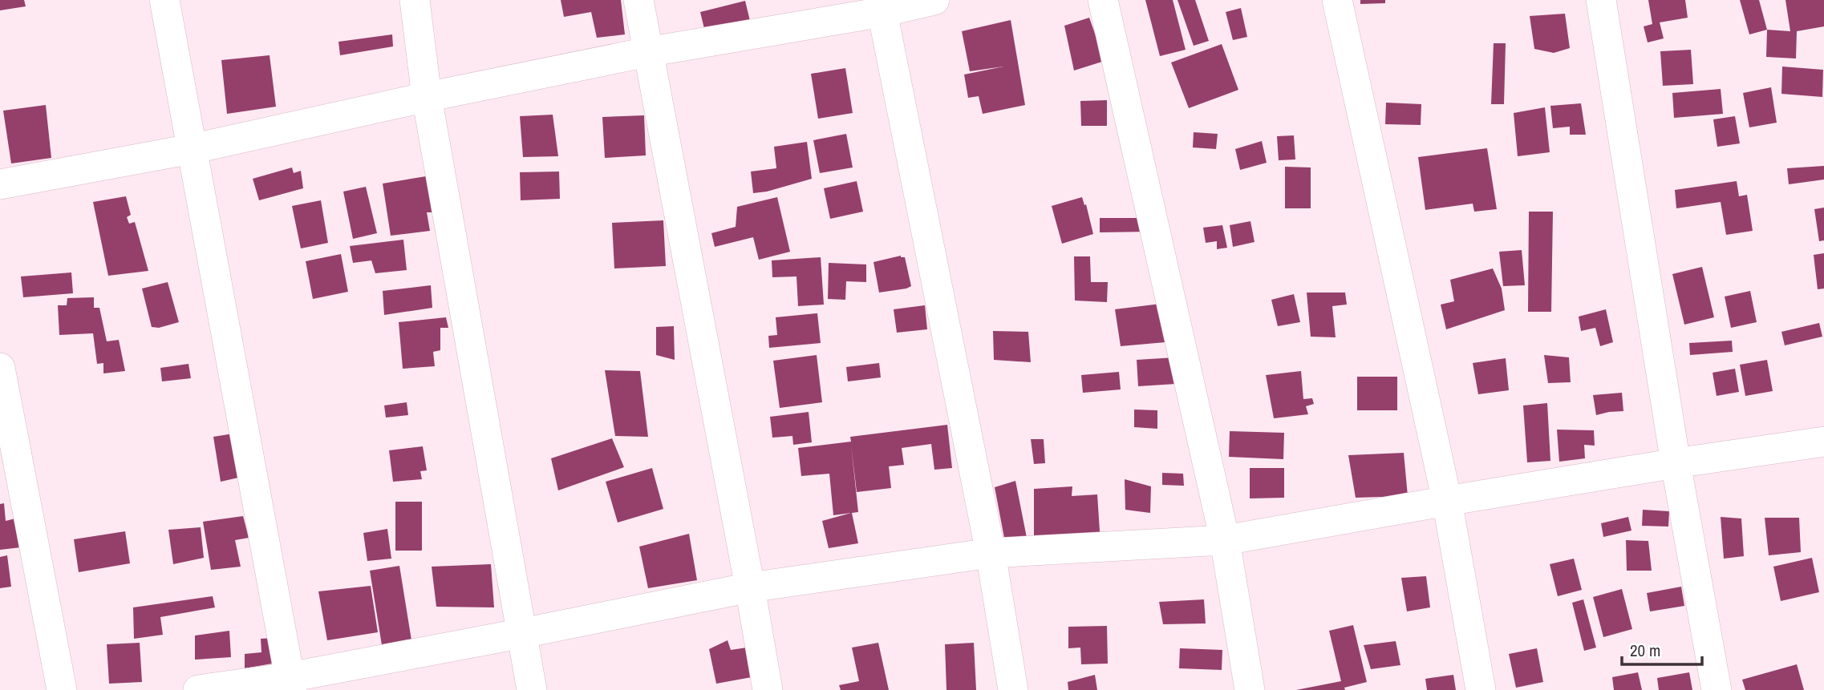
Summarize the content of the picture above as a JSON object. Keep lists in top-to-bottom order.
{
  "scale_bar": "20 m"
}
